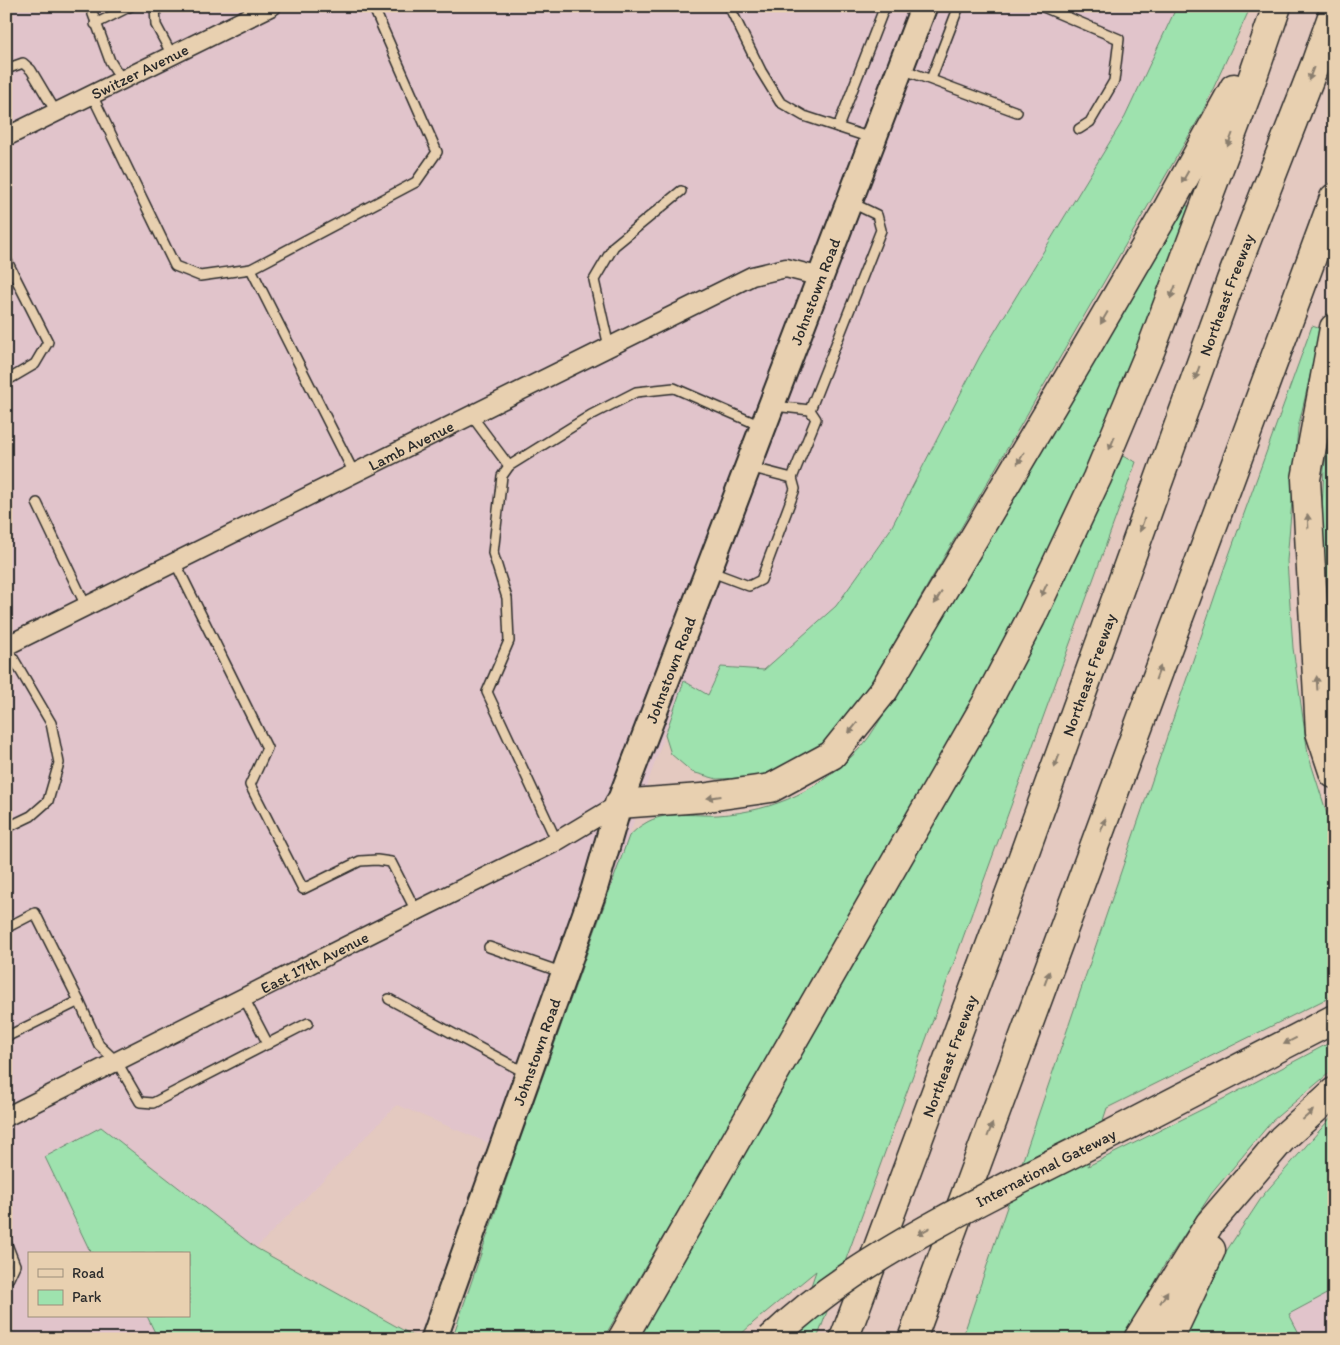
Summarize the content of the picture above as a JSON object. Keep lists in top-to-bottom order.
{
  "streets": {
    "highway": ["Northeast Freeway", "International Gateway"],
    "main road": ["Johnstown Road"],
    "street": ["Switzer Avenue", "Lamb Avenue", "East 17th Avenue"]
  },
  "crossings": [
    ["Johnstown Road", "Lamb Avenue"],
    ["Johnstown Road", "East 17th Avenue"]
  ],
  "legend": ["Road", "Park"]
}
